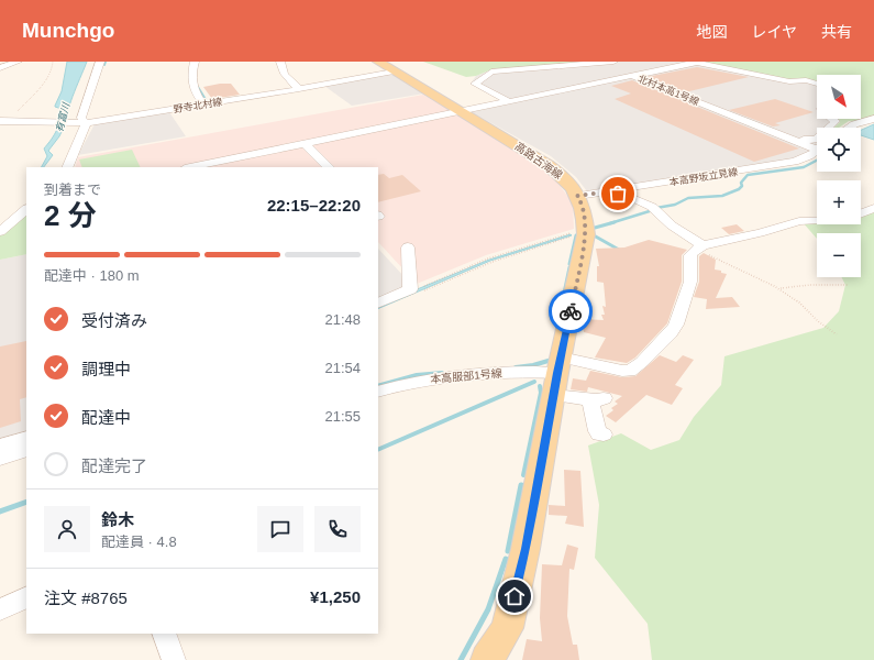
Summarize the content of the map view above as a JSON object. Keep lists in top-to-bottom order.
{
  "streets": {
    "main road": ["高路古海線"],
    "street": [
      "北村本高1号線",
      "野寺北村線",
      "本高野坂立見線",
      "本高服部1号線"
    ]
  },
  "crossings": [
    ["北村本高1号線", "高路古海線"],
    ["野寺北村線", "高路古海線"],
    ["高路古海線", "本高野坂立見線"],
    ["高路古海線", "本高服部1号線"]
  ],
  "water": ["有富川"],
  "north": "bottom right",
  "page": {
    "header": "Munchgo",
    "nav": ["地図", "レイヤ", "共有"],
    "map_buttons": ["+", "−"],
    "heading": ["2 分", "到着まで", "22:15–22:20"],
    "panel": [
      "鈴木",
      "配達員 · 4.8",
      "注文 #8765",
      "¥1,250"
    ],
    "bar": "配達中 · 180 m",
    "list": [
      ["受付済み", "21:48"],
      ["調理中", "21:54"],
      ["配達中", "21:55"],
      "配達完了"
    ]
  }
}
